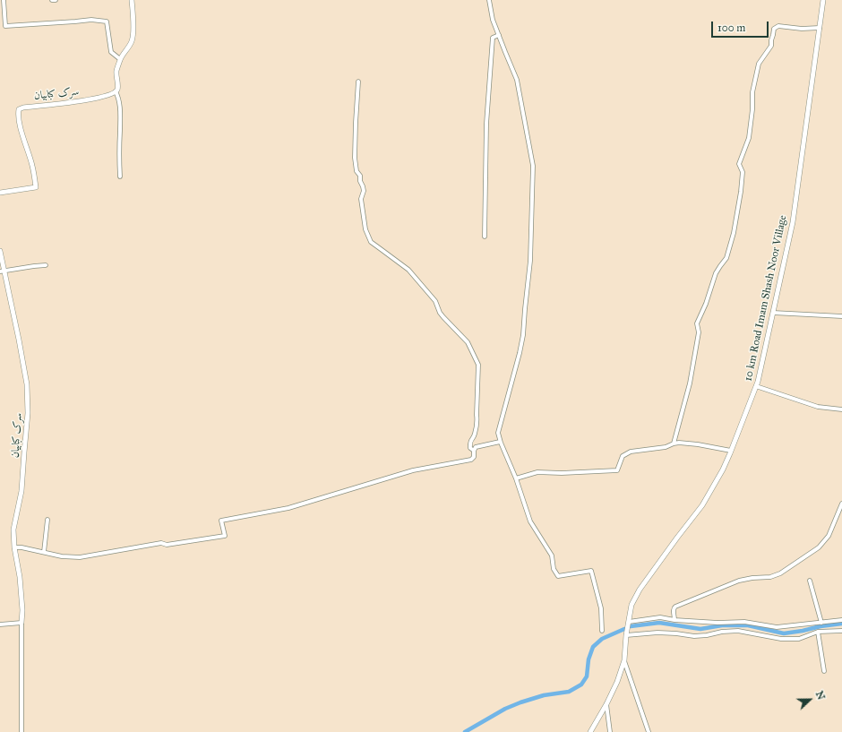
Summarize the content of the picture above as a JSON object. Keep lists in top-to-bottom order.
{
  "streets": {
    "street": ["سرک کبابیان", "10 km Road Imam Shash Noor Village"]
  },
  "scale_bar": "100 m",
  "north": "right"
}
